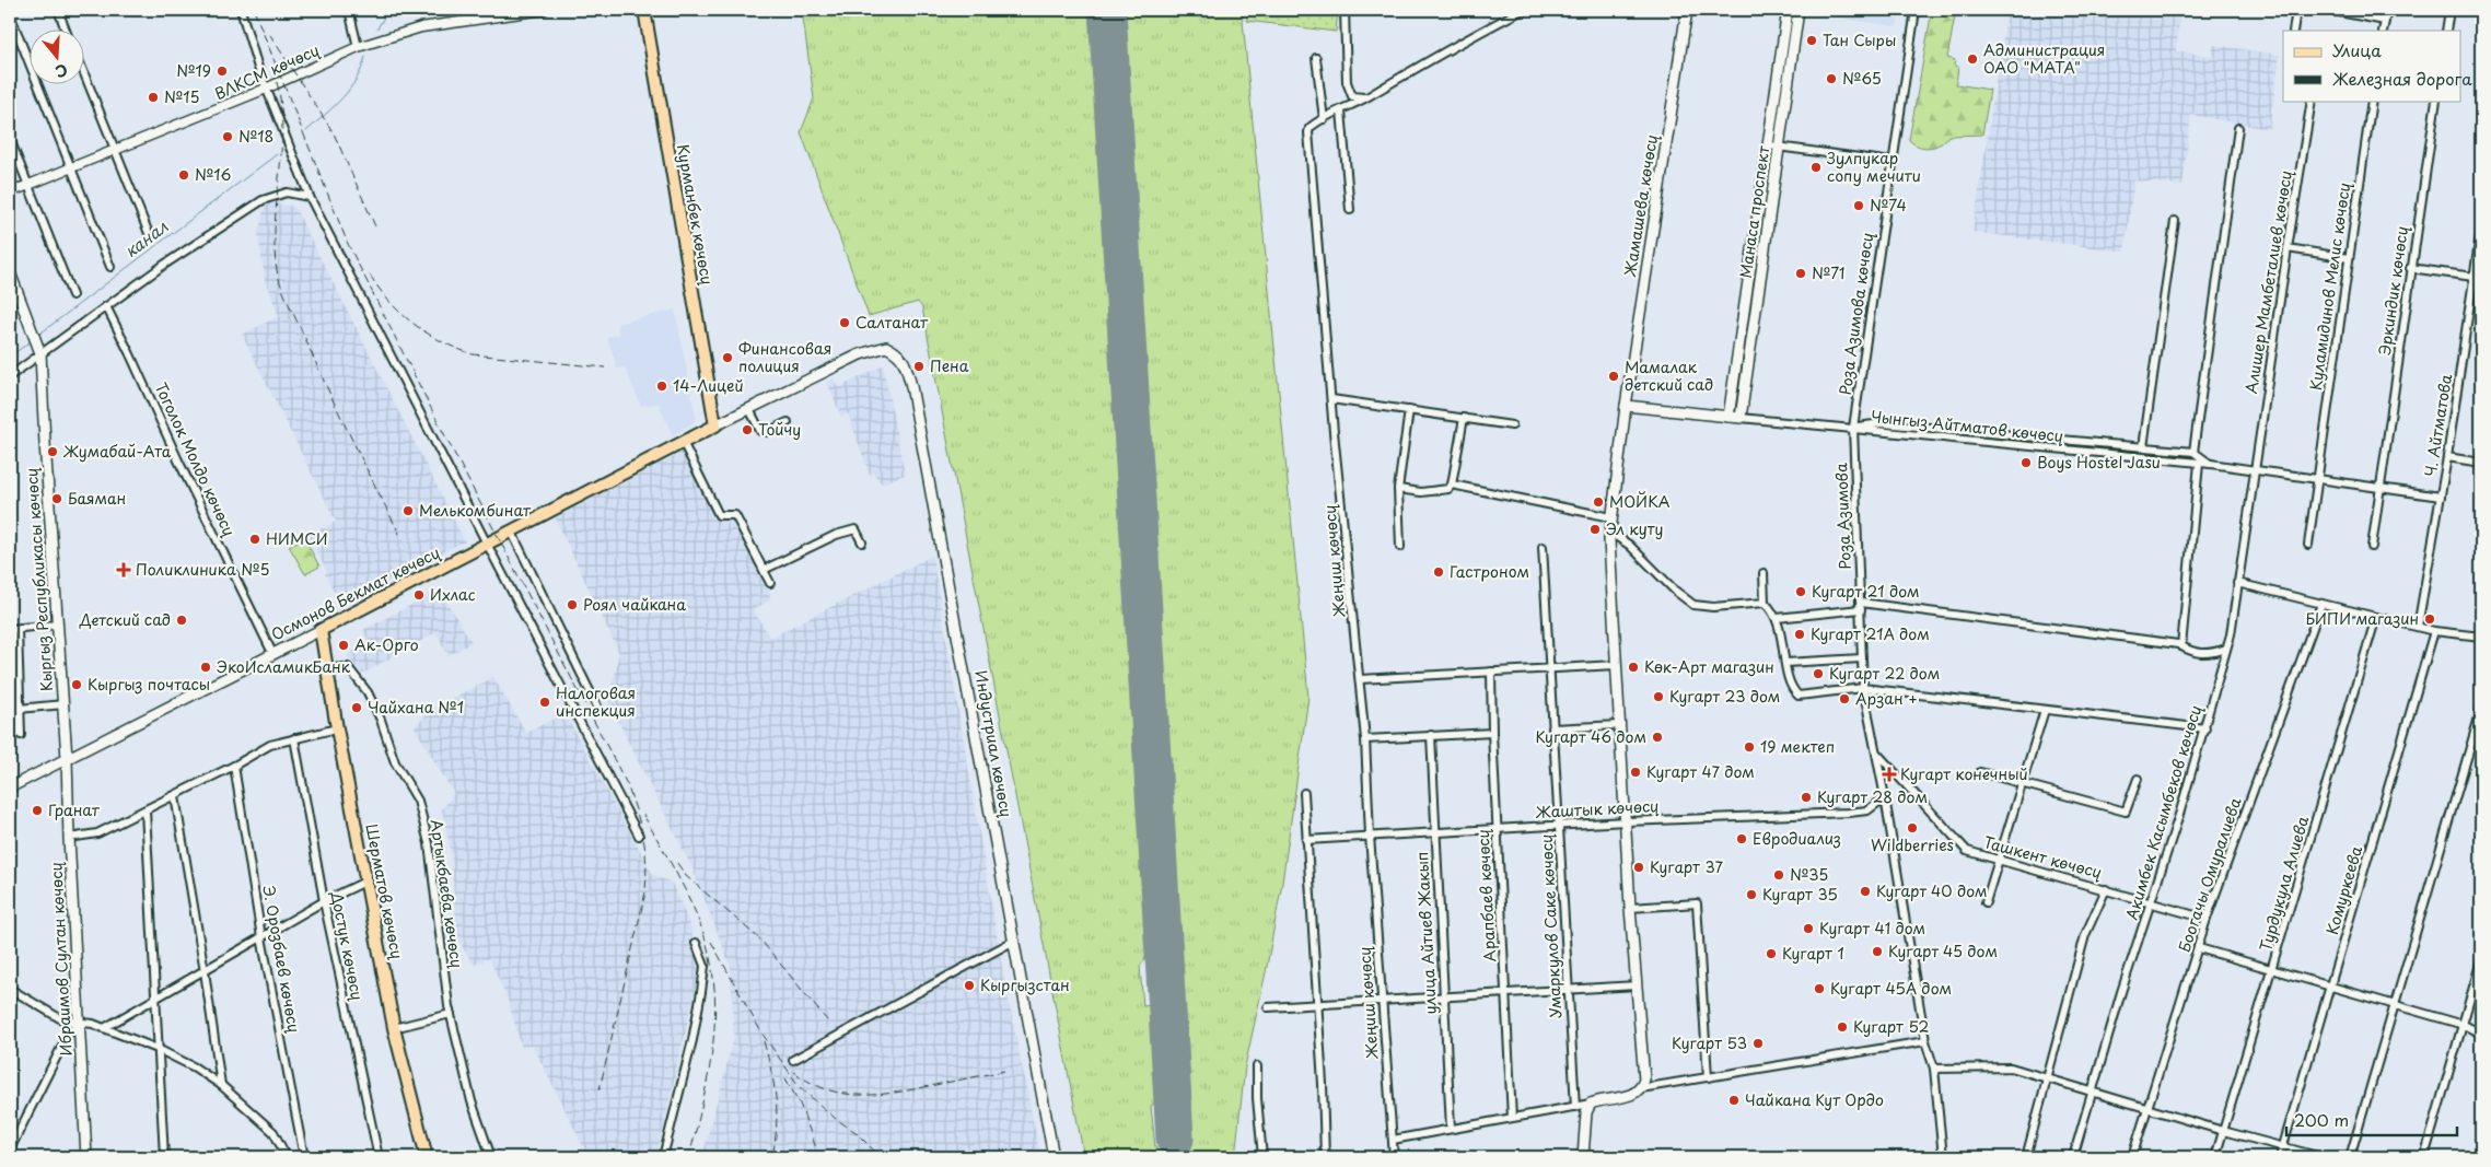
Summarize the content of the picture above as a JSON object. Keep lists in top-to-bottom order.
{
  "streets": {
    "main road": [
      "Жамашева көчөсү",
      "Манаса проспект",
      "Курманбек көчөсү",
      "Кыргыз Республикасы көчөсү",
      "Осмонов Бекмат көчөсү",
      "Индустриал көчөсү",
      "Шерматов көчөсү",
      "Ибраимов Султан көчөсү"
    ],
    "street": [
      "ВЛКСМ көчөсү",
      "Алишер Мамбеталиев көчөсү",
      "Куламидинов Мелис көчөсү",
      "Эркиндик көчөсү",
      "Роза Азимова көчөсү",
      "Ч. Айтматова",
      "Чынгыз Айтматов көчөсү",
      "Тоголок Молдо көчөсү",
      "Роза Азимова",
      "Жеңиш көчөсү",
      "Жаштык көчөсү",
      "Акимбек Касымбеков көчөсү",
      "Ташкент көчөсү",
      "Боогачы Омуралиева",
      "Турдукула Алиева",
      "Комуркеева",
      "Артыкбаева көчөсү",
      "Арапбаев көчөсү",
      "Умаркулов Саке көчөсү",
      "улица Айтиев Жакып",
      "Достук көчөсү",
      "Э. Орозбаев көчөсү"
    ]
  },
  "crossings": [
    ["Жамашева көчөсү", "Жаштык көчөсү"],
    ["Курманбек көчөсү", "Осмонов Бекмат көчөсү"],
    ["Алишер Мамбеталиев көчөсү", "Чынгыз Айтматов көчөсү"],
    ["Алишер Мамбеталиев көчөсү", "Акимбек Касымбеков көчөсү"],
    ["Куламидинов Мелис көчөсү", "Чынгыз Айтматов көчөсү"],
    ["Эркиндик көчөсү", "Чынгыз Айтматов көчөсү"],
    ["Роза Азимова көчөсү", "Чынгыз Айтматов көчөсү"],
    ["Роза Азимова көчөсү", "Роза Азимова"],
    ["Ч. Айтматова", "Чынгыз Айтматов көчөсү"],
    ["Чынгыз Айтматов көчөсү", "Роза Азимова"],
    ["Чынгыз Айтматов көчөсү", "Акимбек Касымбеков көчөсү"],
    ["Тоголок Молдо көчөсү", "Осмонов Бекмат көчөсү"],
    ["Роза Азимова", "Жаштык көчөсү"],
    ["Роза Азимова", "Ташкент көчөсү"],
    ["Жеңиш көчөсү", "Жаштык көчөсү"],
    ["Кыргыз Республикасы көчөсү", "Осмонов Бекмат көчөсү"],
    ["Кыргыз Республикасы көчөсү", "Ибраимов Султан көчөсү"],
    ["Осмонов Бекмат көчөсү", "Шерматов көчөсү"],
    ["Осмонов Бекмат көчөсү", "Ибраимов Султан көчөсү"],
    ["Жаштык көчөсү", "Арапбаев көчөсү"],
    ["Жаштык көчөсү", "Умаркулов Саке көчөсү"],
    ["Жаштык көчөсү", "улица Айтиев Жакып"],
    ["Акимбек Касымбеков көчөсү", "Ташкент көчөсү"],
    ["Ташкент көчөсү", "Боогачы Омуралиева"],
    ["Шерматов көчөсү", "Артыкбаева көчөсү"]
  ],
  "water": ["канал"],
  "places": {
    "other": [
      "Тан Сыры",
      "Администрация ОАО \"МАТА\"",
      "№19",
      "№65",
      "№15",
      "№18",
      "Зулпукар сопу мечити",
      "№16",
      "№74",
      "№71",
      "Салтанат",
      "Финансовая полиция",
      "Пена",
      "Мамалак детский сад",
      "14-Лицей",
      "Тойчу",
      "Жумабай-Ата",
      "Boys Hostel Jasu",
      "Баяман",
      "МОЙКА",
      "Мелькомбинат",
      "Эл куту",
      "НИМСИ",
      "Гастроном",
      "Кугарт 21 дом",
      "Ихлас",
      "Роял чайкана",
      "БИПИ магазин",
      "Детский сад",
      "Кугарт 21А дом",
      "Ак-Орго",
      "ЭкоИсламикБанк",
      "Көк-Арт магазин",
      "Кугарт 22 дом",
      "Кыргыз почтасы",
      "Кугарт 23 дом",
      "Арзан +",
      "Налоговая инспекция",
      "Чайхана №1",
      "Кугарт 46 дом",
      "19 мектеп",
      "Кугарт 47 дом",
      "Кугарт 28 дом",
      "Гранат",
      "Wildberries",
      "Евродиализ",
      "Кугарт 37",
      "№35",
      "Кугарт 40 дом",
      "Кугарт 35",
      "Кугарт 41 дом",
      "Кугарт 45 дом",
      "Кугарт 1",
      "Кыргызстан",
      "Кугарт 45А дом",
      "Кугарт 52",
      "Кугарт 53",
      "Чайкана Кут Ордо"
    ],
    "health": ["Поликлиника №5", "Кугарт конечный"]
  },
  "legend": ["Улица", "Железная дорога"],
  "scale_bar": "200 m",
  "north": "bottom"
}
